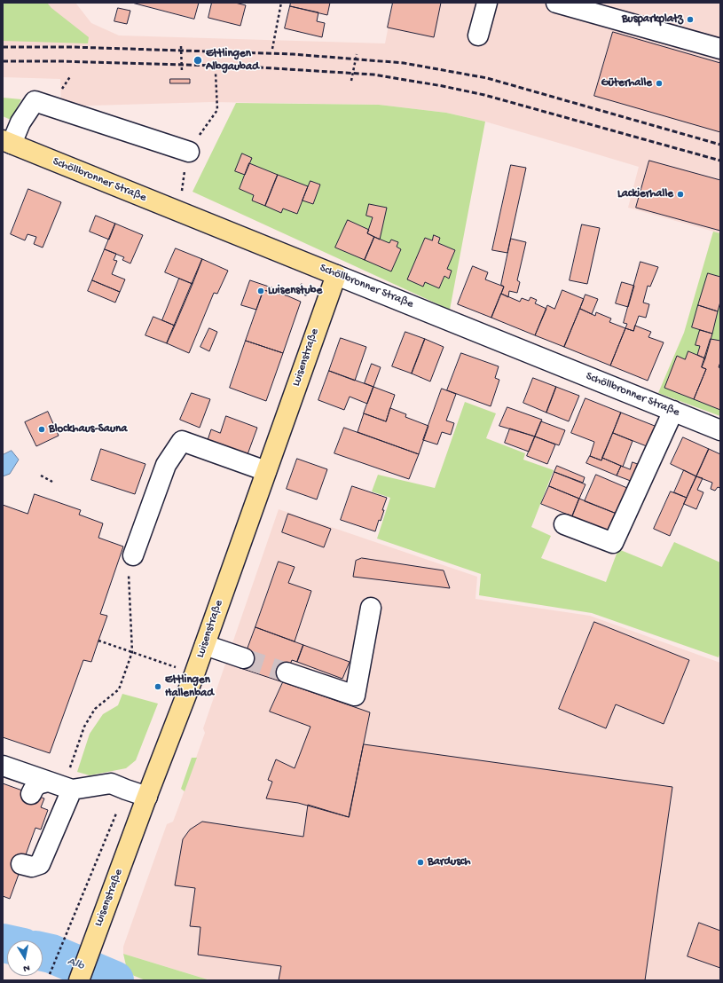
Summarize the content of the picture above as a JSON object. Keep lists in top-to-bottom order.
{
  "streets": {
    "main road": ["Schöllbronner Straße", "Luisenstraße"]
  },
  "crossings": [
    ["Schöllbronner Straße", "Luisenstraße"]
  ],
  "water": ["Alb"],
  "places": [
    "Busparkplatz",
    "Ettlingen Albgaubad",
    "Güterhalle",
    "Lackierhalle",
    "Luisenstube",
    "Blockhaus-Sauna",
    "Ettlingen Hallenbad",
    "Bardusch"
  ],
  "north": "bottom"
}
